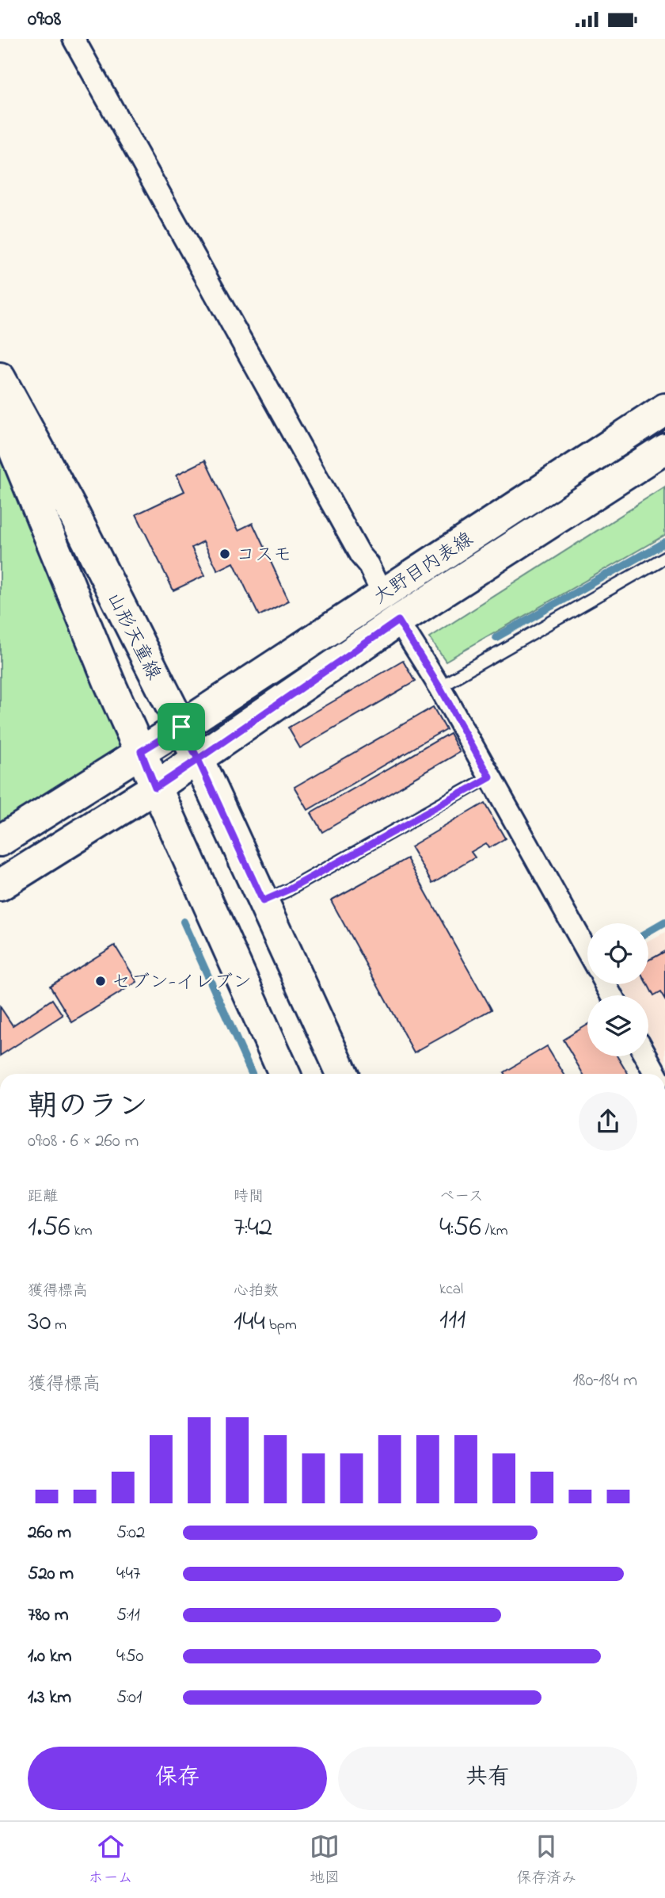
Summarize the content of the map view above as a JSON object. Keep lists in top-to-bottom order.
{
  "streets": {
    "main road": ["大野目内表線", "山形天童線"]
  },
  "crossings": [
    ["大野目内表線", "山形天童線"]
  ],
  "places": ["コスモ", "セブン-イレブン"],
  "page": {
    "status": "09:08",
    "heading": ["朝のラン", "09:08 · 6 × 260 m"],
    "stats": [
      ["距離", "1.56 km"],
      ["時間", "7:42"],
      ["ペース", "4:56 /km"],
      ["獲得標高", "30 m"],
      ["心拍数", "144 bpm"],
      ["kcal", "111"]
    ],
    "chart": ["獲得標高", "180–184 m"],
    "list": [
      {
        "name": "260 m",
        "note": "5:02"
      },
      {
        "name": "520 m",
        "note": "4:47"
      },
      {
        "name": "780 m",
        "note": "5:11"
      },
      {
        "name": "1.0 km",
        "note": "4:50"
      },
      {
        "name": "1.3 km",
        "note": "5:01"
      }
    ],
    "buttons": ["保存", "共有"],
    "tabs": ["ホーム", "地図", "保存済み"]
  }
}
